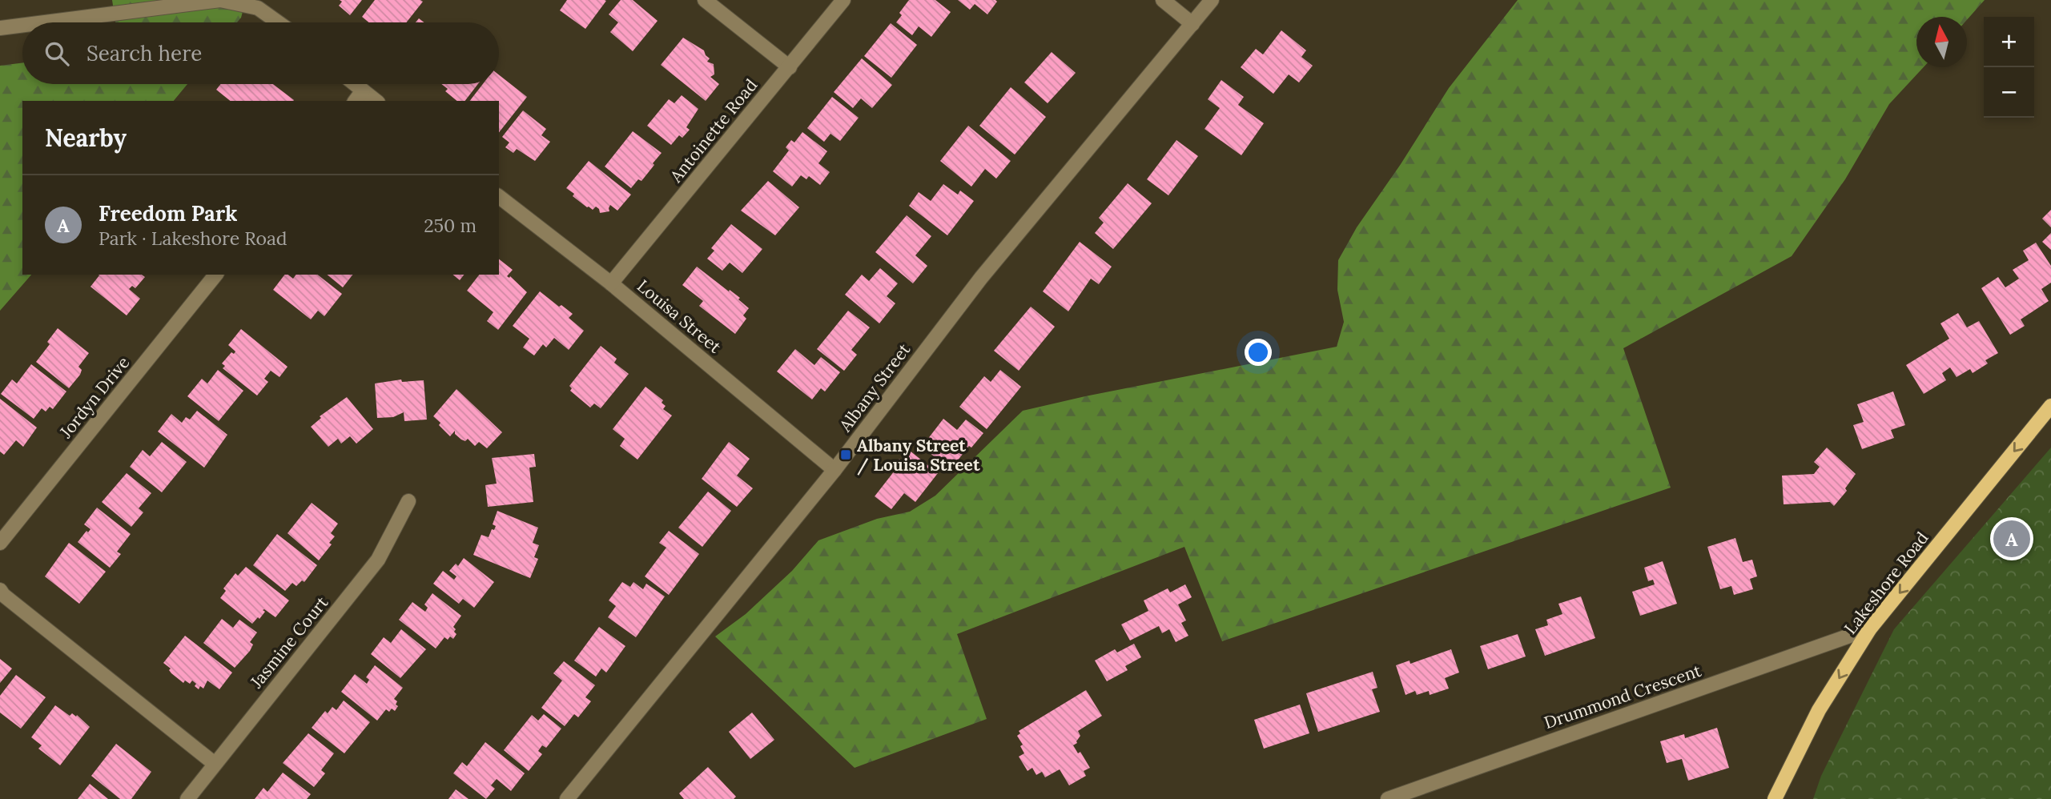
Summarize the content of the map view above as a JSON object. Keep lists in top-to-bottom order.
{
  "streets": {
    "main road": ["Lakeshore Road"],
    "street": [
      "Antoinette Road",
      "Louisa Street",
      "Albany Street",
      "Jordyn Drive",
      "Jasmine Court",
      "Drummond Crescent"
    ]
  },
  "crossings": [
    ["Antoinette Road", "Louisa Street"],
    ["Louisa Street", "Albany Street"],
    ["Lakeshore Road", "Drummond Crescent"]
  ],
  "one_way": ["Lakeshore Road"],
  "places": {
    "transit": ["Albany Street / Louisa Street"]
  },
  "north": "top",
  "page": {
    "map_buttons": ["+", "−"],
    "search": "Search here",
    "heading": "Nearby",
    "list": [
      {
        "mark": "A",
        "name": "Freedom Park",
        "note": "Park · Lakeshore Road",
        "value": "250 m"
      }
    ],
    "pins": "A"
  }
}
